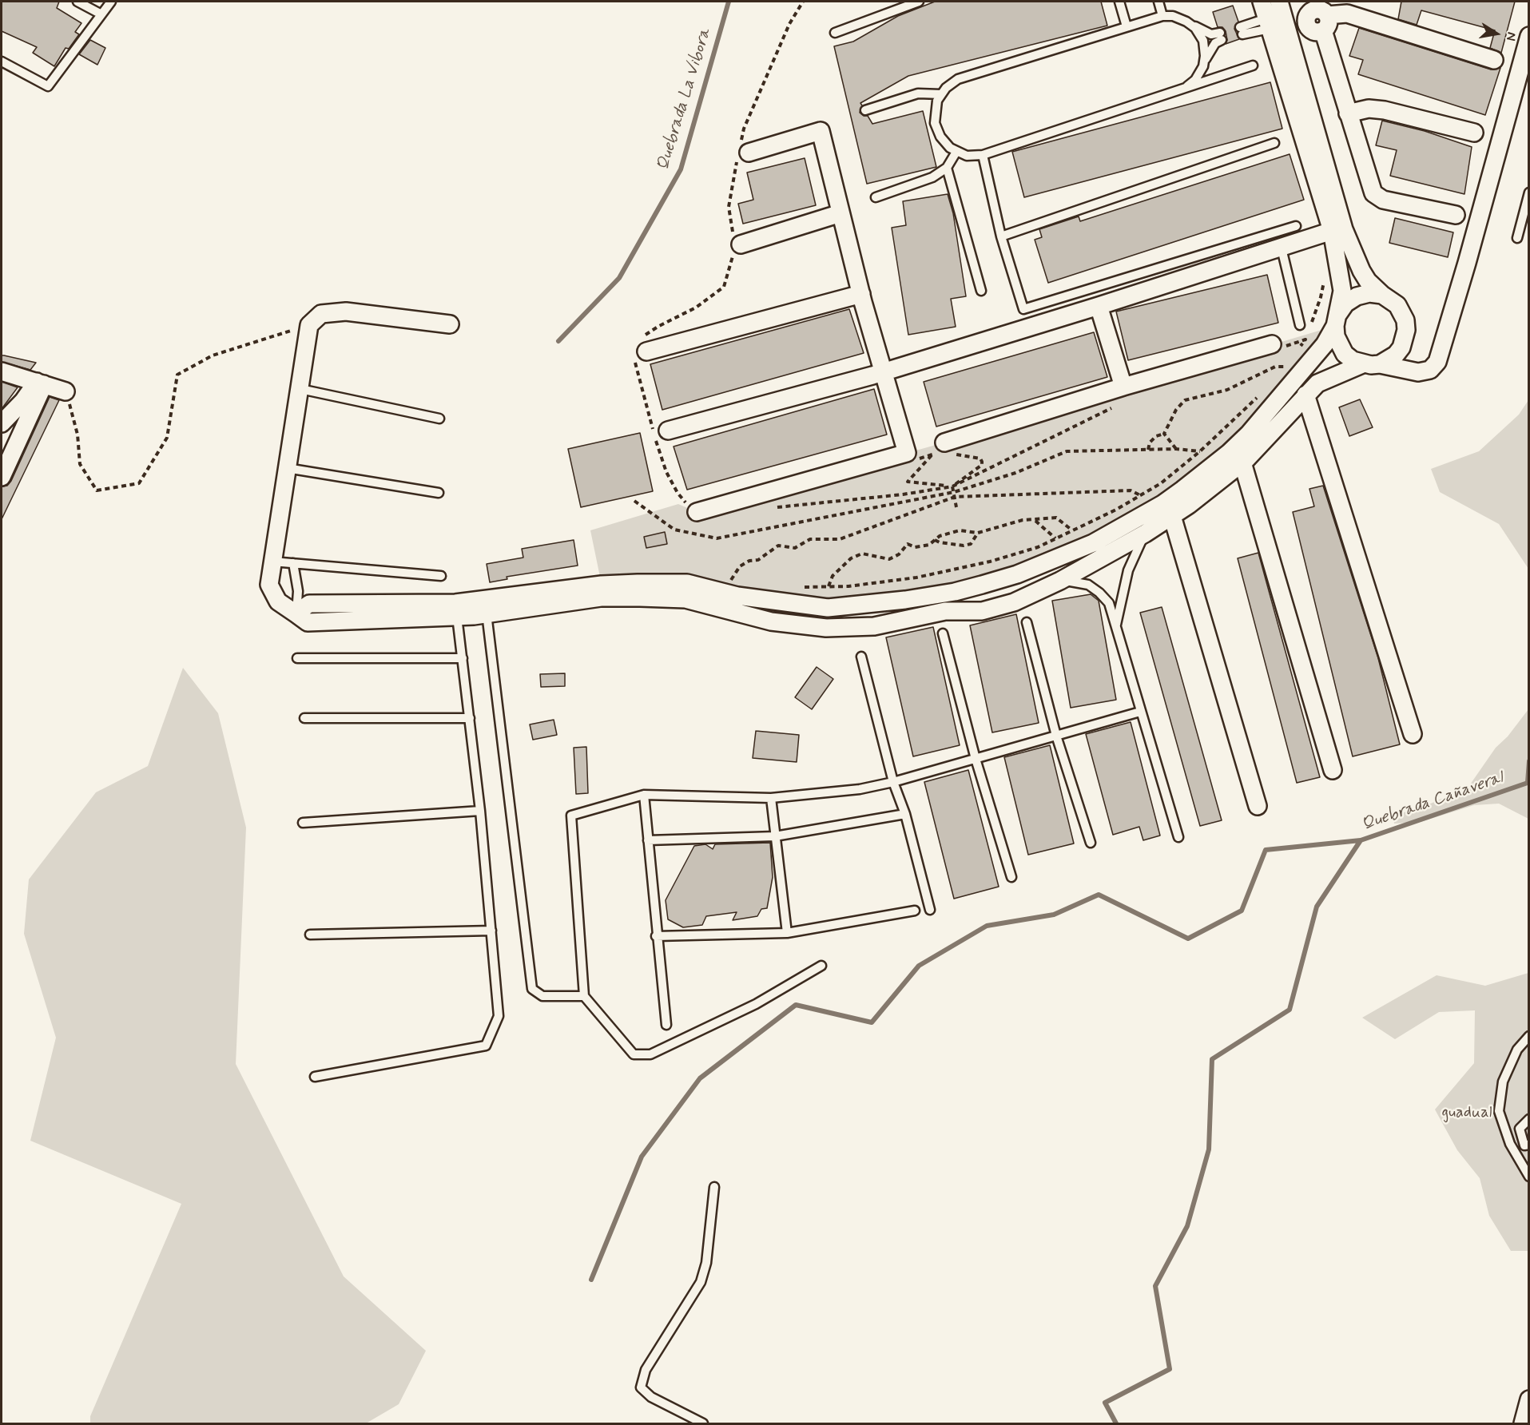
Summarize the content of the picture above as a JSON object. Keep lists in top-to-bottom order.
{
  "water": ["Quebrada La Vibora", "Quebrada Cañaveral"],
  "parks": ["guadual"],
  "north": "right"
}
